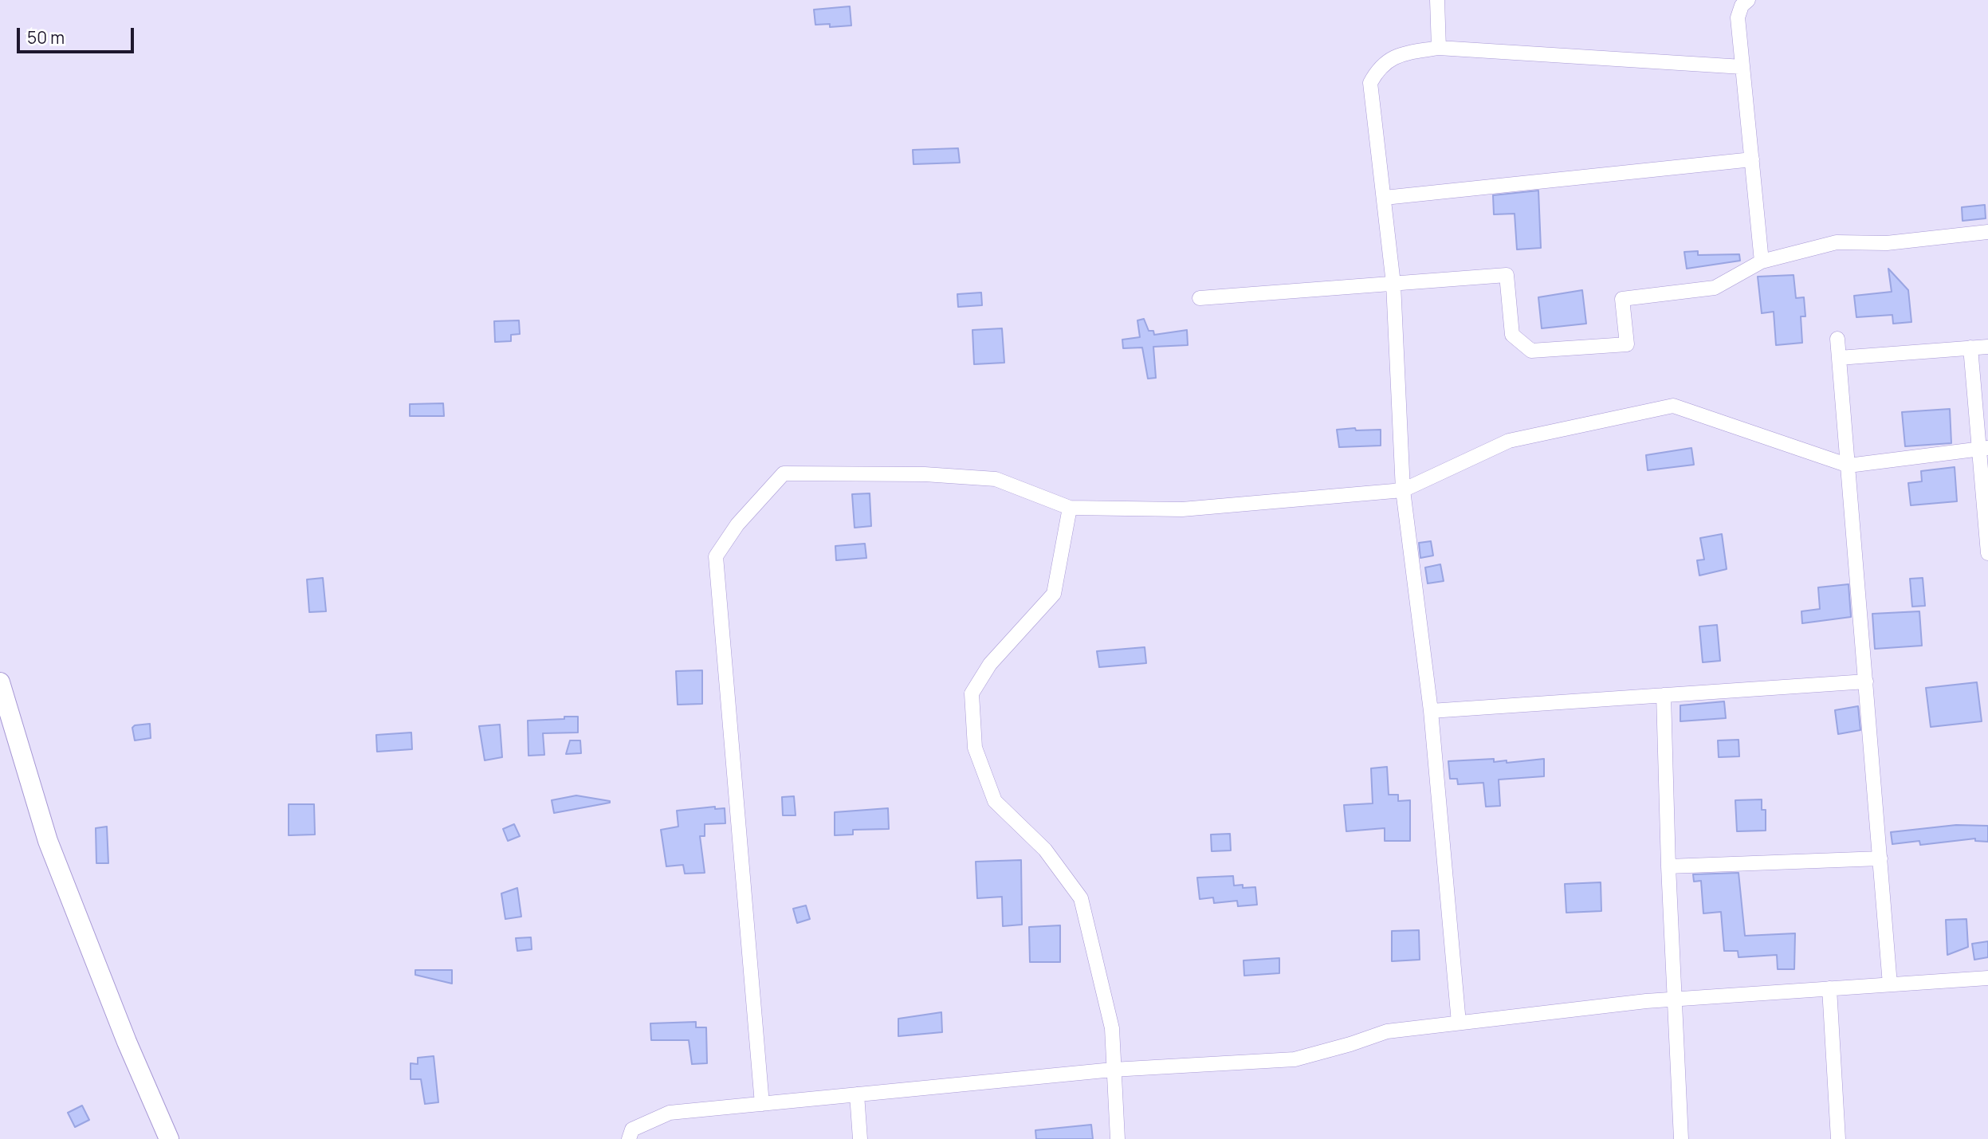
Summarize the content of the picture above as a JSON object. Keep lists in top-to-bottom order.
{
  "scale_bar": "50 m"
}
